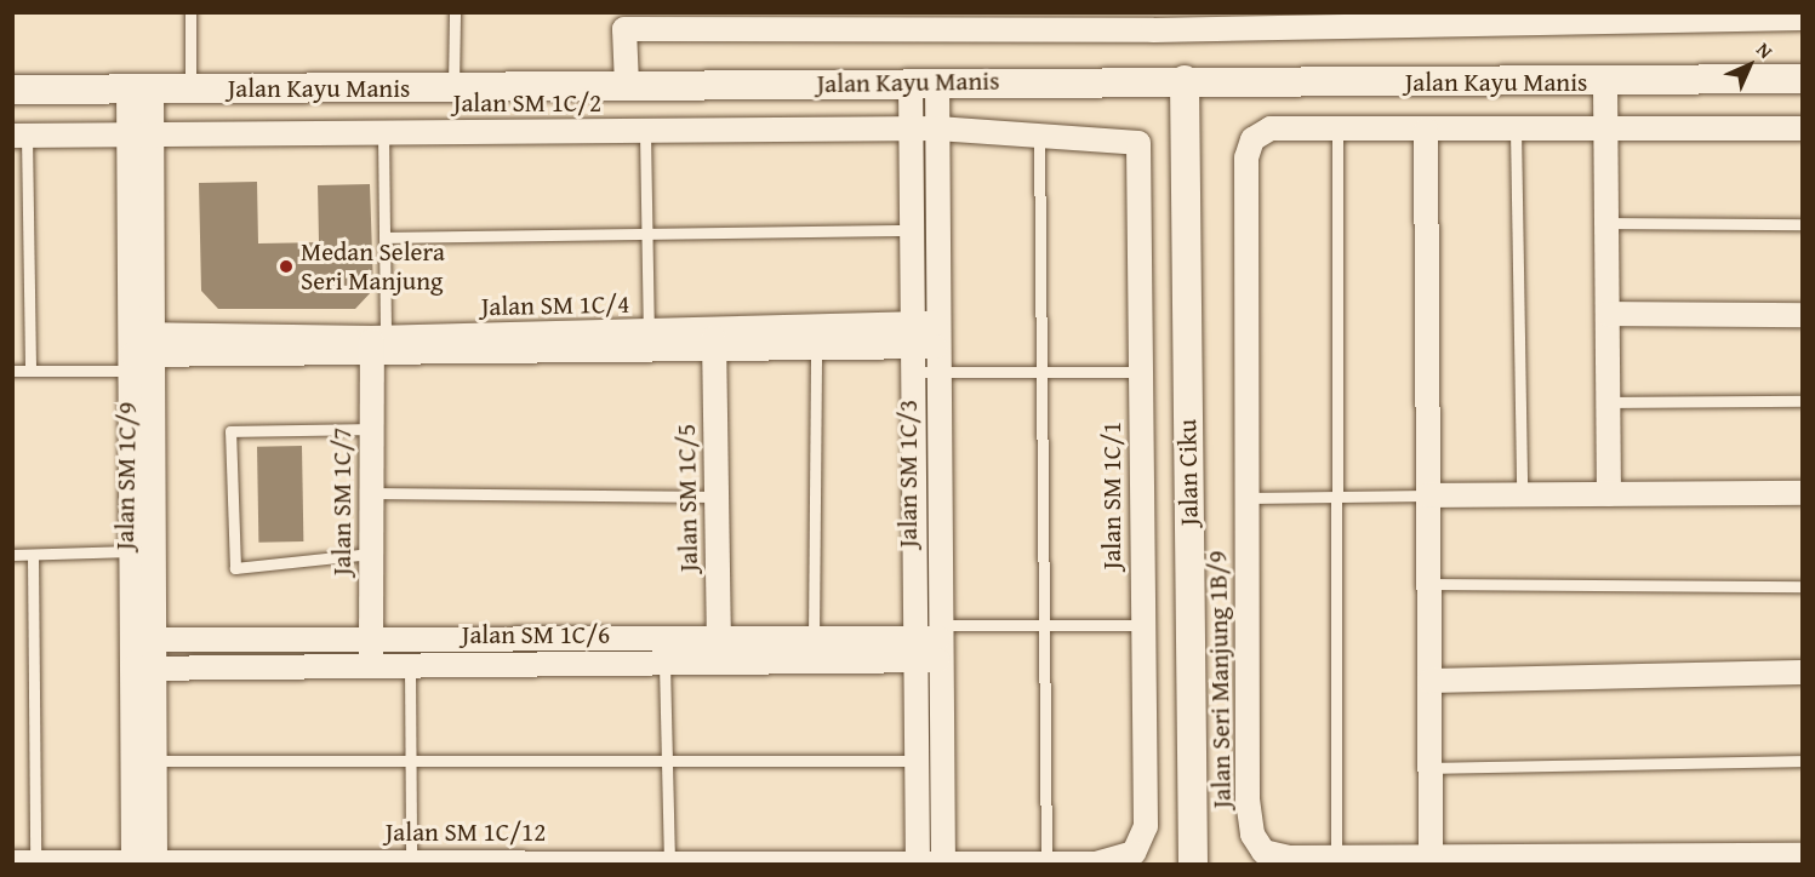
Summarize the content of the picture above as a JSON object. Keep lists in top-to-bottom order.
{
  "streets": {
    "street": [
      "Jalan Kayu Manis",
      "Jalan SM 1C/2",
      "Jalan SM 1C/4",
      "Jalan Ciku",
      "Jalan SM 1C/3",
      "Jalan SM 1C/9",
      "Jalan SM 1C/1",
      "Jalan SM 1C/5",
      "Jalan SM 1C/7",
      "Jalan SM 1C/6",
      "Jalan Seri Manjung 1B/9",
      "Jalan SM 1C/12"
    ]
  },
  "crossings": [
    ["Jalan Kayu Manis", "Jalan Ciku"],
    ["Jalan Kayu Manis", "Jalan SM 1C/3"],
    ["Jalan Kayu Manis", "Jalan SM 1C/9"],
    ["Jalan SM 1C/2", "Jalan SM 1C/3"],
    ["Jalan SM 1C/2", "Jalan SM 1C/9"],
    ["Jalan SM 1C/2", "Jalan SM 1C/1"],
    ["Jalan SM 1C/4", "Jalan SM 1C/3"],
    ["Jalan SM 1C/4", "Jalan SM 1C/9"],
    ["Jalan SM 1C/4", "Jalan SM 1C/5"],
    ["Jalan SM 1C/4", "Jalan SM 1C/7"],
    ["Jalan SM 1C/3", "Jalan SM 1C/1"],
    ["Jalan SM 1C/3", "Jalan SM 1C/6"],
    ["Jalan SM 1C/3", "Jalan SM 1C/12"],
    ["Jalan SM 1C/9", "Jalan SM 1C/6"],
    ["Jalan SM 1C/9", "Jalan SM 1C/12"],
    ["Jalan SM 1C/1", "Jalan SM 1C/12"],
    ["Jalan SM 1C/5", "Jalan SM 1C/6"],
    ["Jalan SM 1C/7", "Jalan SM 1C/6"]
  ],
  "places": ["Medan Selera Seri Manjung"],
  "north": "top right"
}
